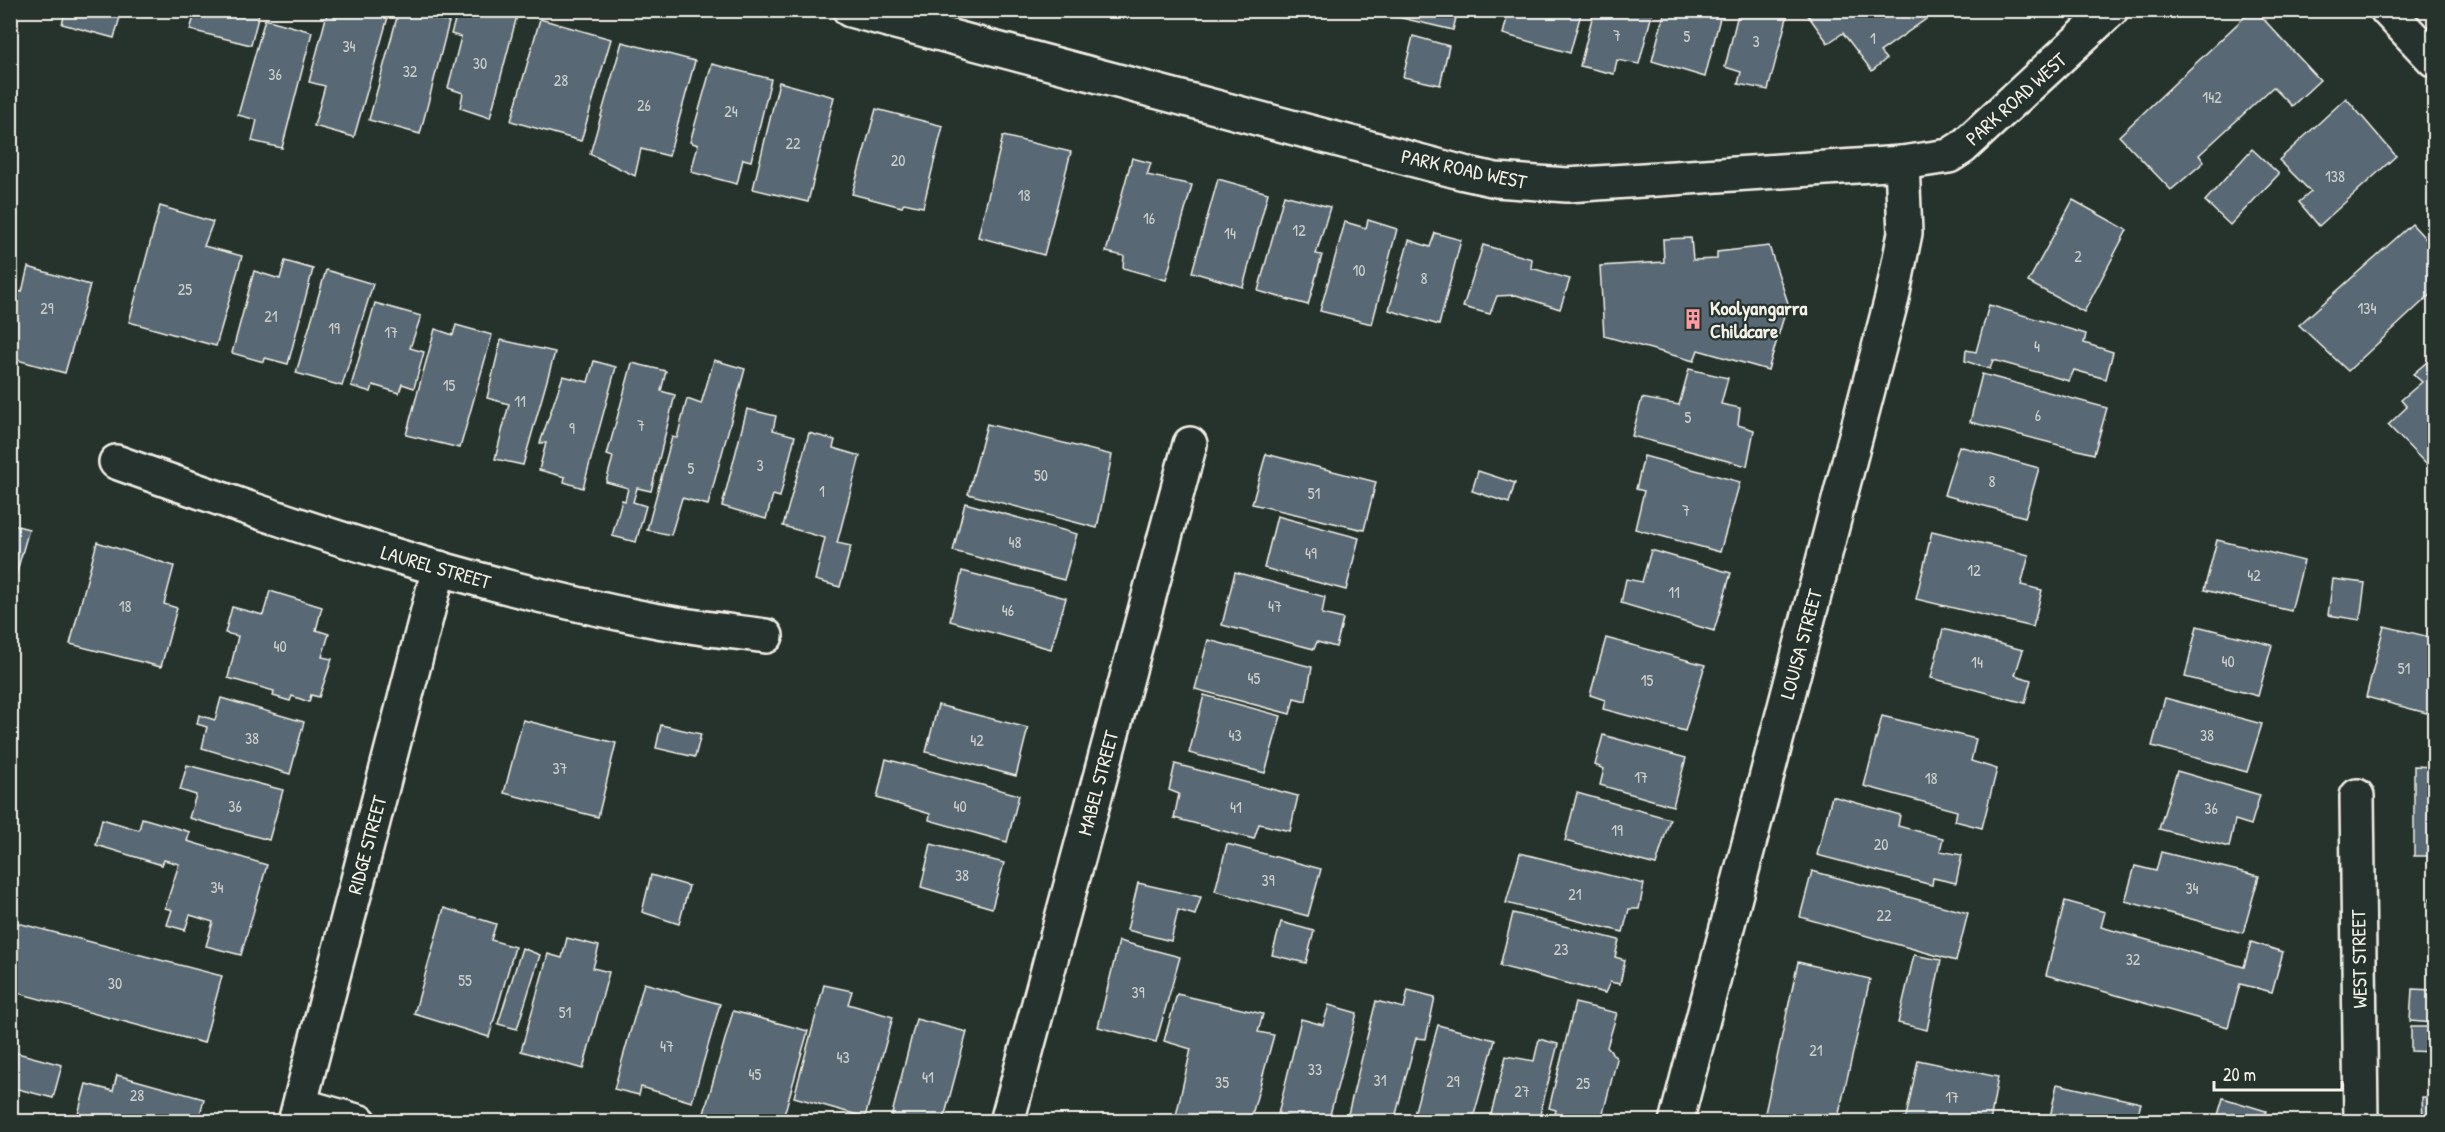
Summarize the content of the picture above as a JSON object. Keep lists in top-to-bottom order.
{
  "streets": {
    "street": [
      "PARK ROAD WEST",
      "LAUREL STREET",
      "LOUISA STREET",
      "MABEL STREET",
      "RIDGE STREET",
      "WEST STREET"
    ]
  },
  "crossings": [
    ["PARK ROAD WEST", "LOUISA STREET"],
    ["LAUREL STREET", "RIDGE STREET"]
  ],
  "places": {
    "building": ["Koolyangarra Childcare"]
  },
  "house_numbers": [
    "7",
    "5",
    "1",
    "3",
    "34",
    "30",
    "32",
    "36",
    "28",
    "142",
    "26",
    "24",
    "22",
    "20",
    "138",
    "18",
    "16",
    "12",
    "14",
    "2",
    "10",
    "8",
    "25",
    "29",
    "134",
    "21",
    "19",
    "17",
    "4",
    "15",
    "11",
    "6",
    "5",
    "7",
    "9",
    "3",
    "5",
    "50",
    "8",
    "1",
    "51",
    "7",
    "48",
    "49",
    "12",
    "42",
    "11",
    "18",
    "47",
    "46",
    "40",
    "40",
    "14",
    "51",
    "45",
    "15",
    "43",
    "38",
    "38",
    "42",
    "37",
    "17",
    "18",
    "36",
    "40",
    "41",
    "36",
    "19",
    "20",
    "38",
    "39",
    "34",
    "34",
    "21",
    "22",
    "23",
    "32",
    "55",
    "30",
    "39",
    "51",
    "47",
    "21",
    "43",
    "33",
    "45",
    "41",
    "31",
    "29",
    "35",
    "25",
    "27",
    "28",
    "17"
  ],
  "scale_bar": "20 m"
}
